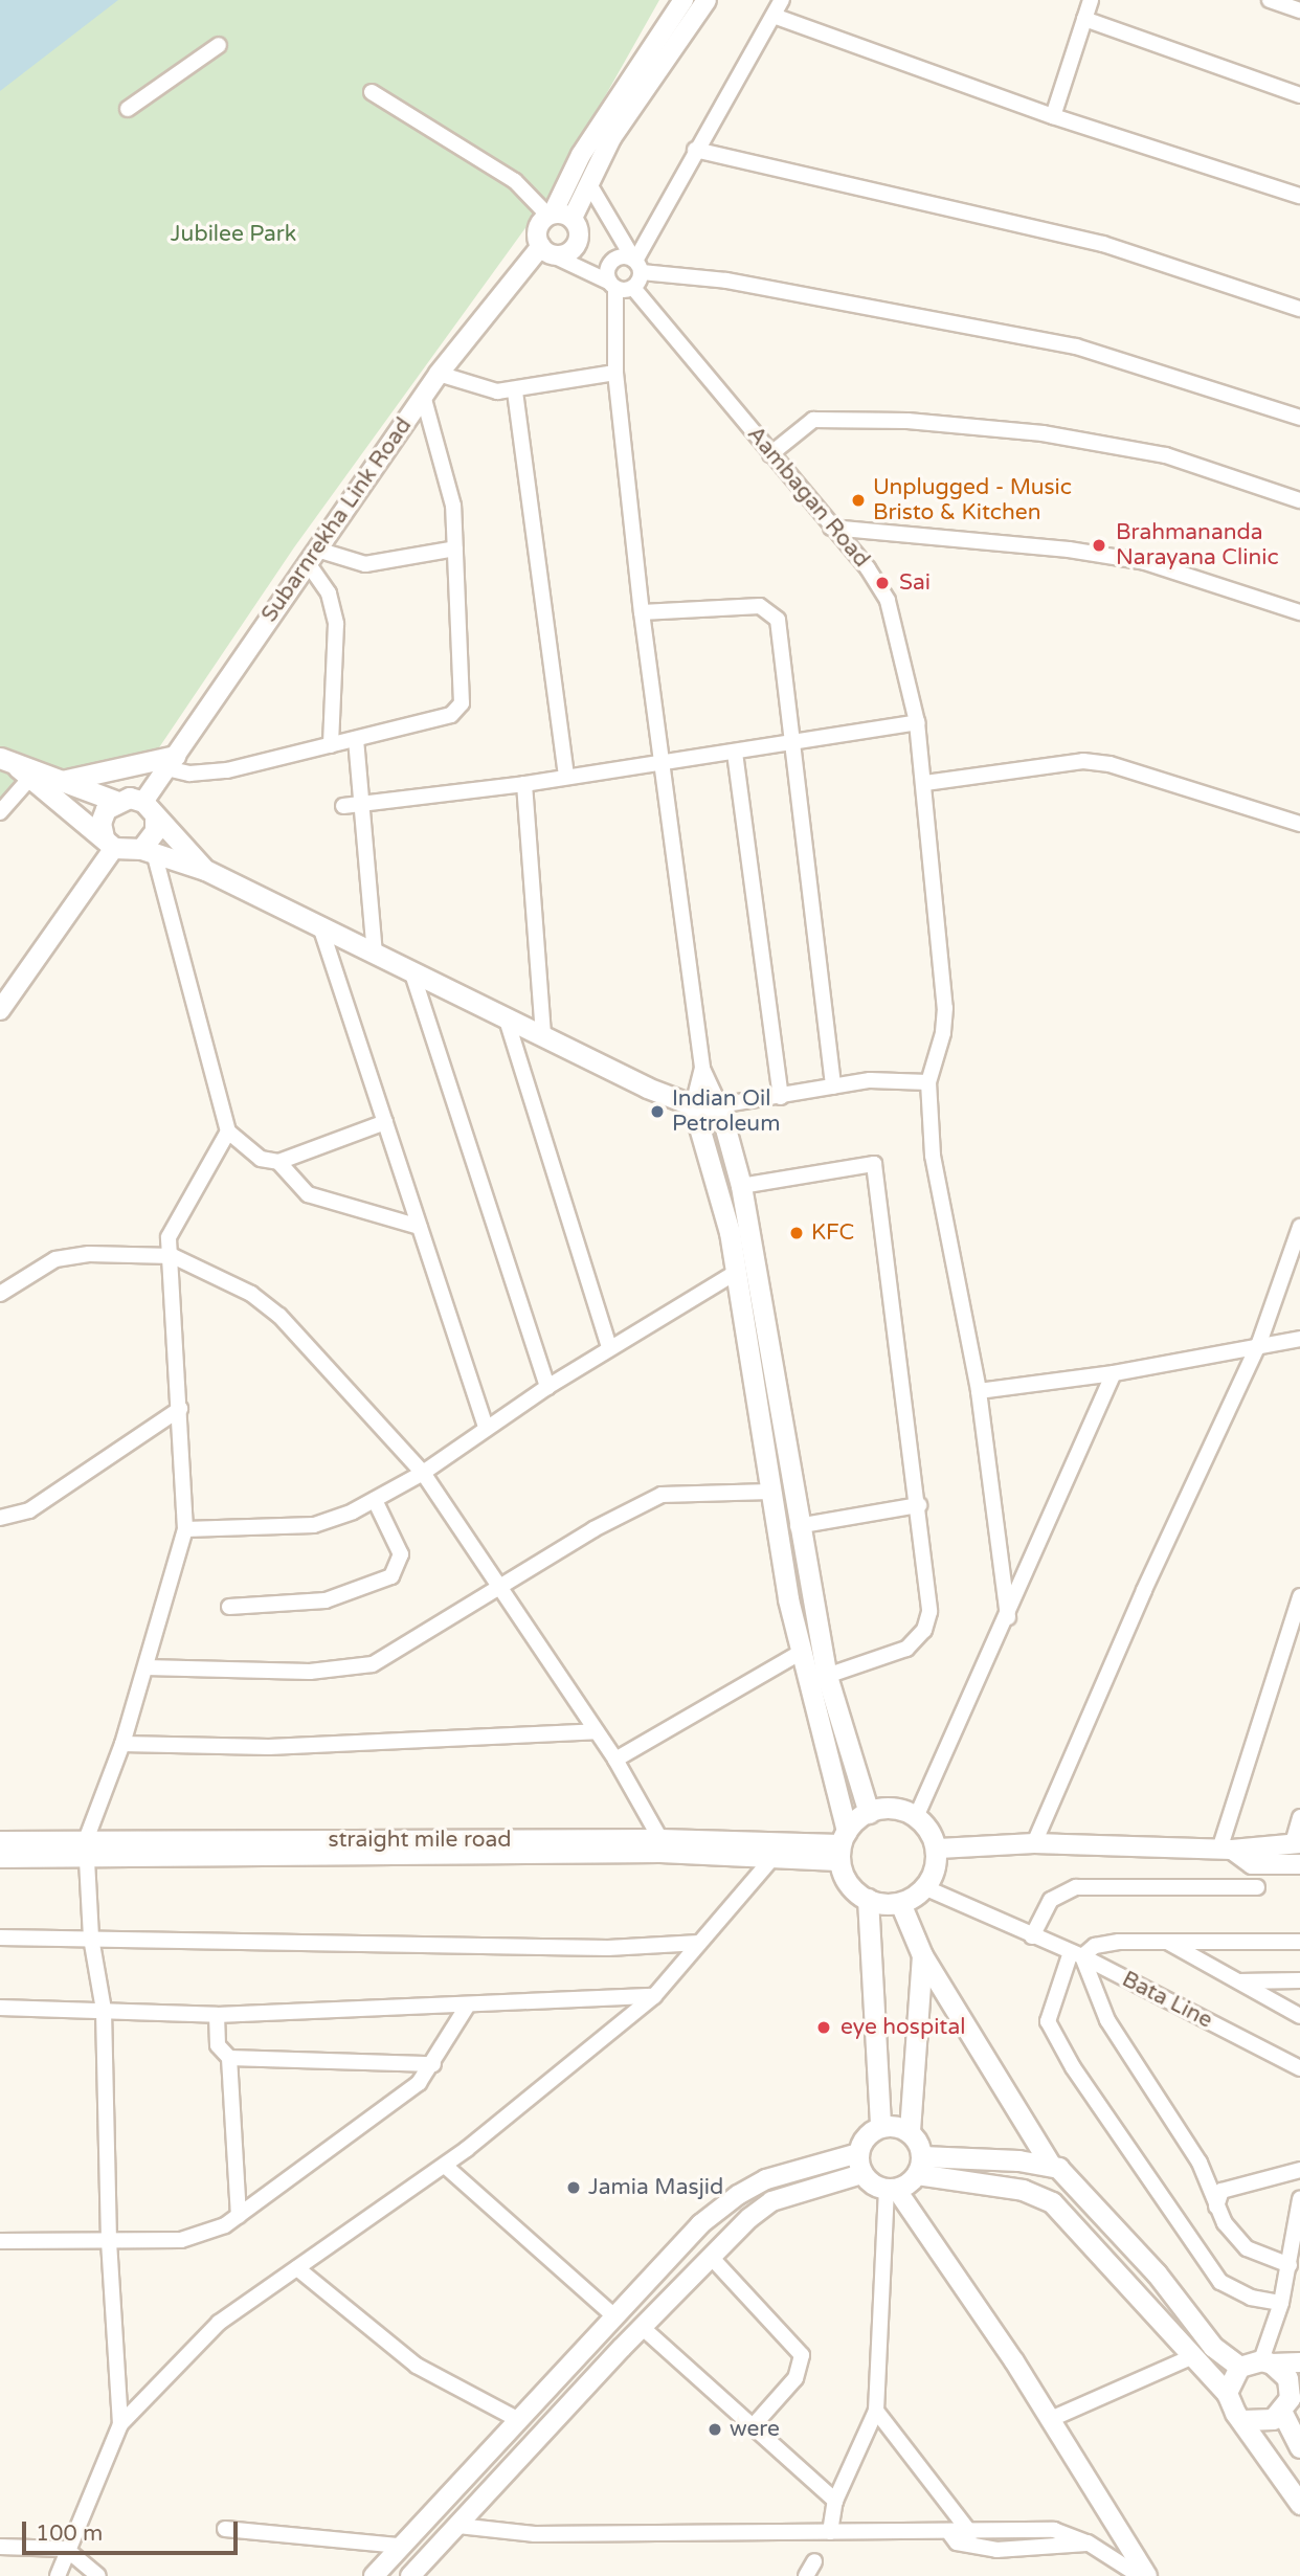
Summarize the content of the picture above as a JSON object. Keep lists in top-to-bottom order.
{
  "streets": {
    "street": [
      "Aambagan Road",
      "Subarnrekha Link Road",
      "straight mile road",
      "Bata Line"
    ]
  },
  "crossings": [
    ["straight mile road", "Bata Line"]
  ],
  "parks": ["Jubilee Park"],
  "places": [
    "Unplugged - Music Bristo & Kitchen",
    "Brahmananda Narayana Clinic",
    "Sai",
    "Indian Oil Petroleum",
    "KFC",
    "eye hospital",
    "Jamia Masjid",
    "were"
  ],
  "scale_bar": "100 m"
}
